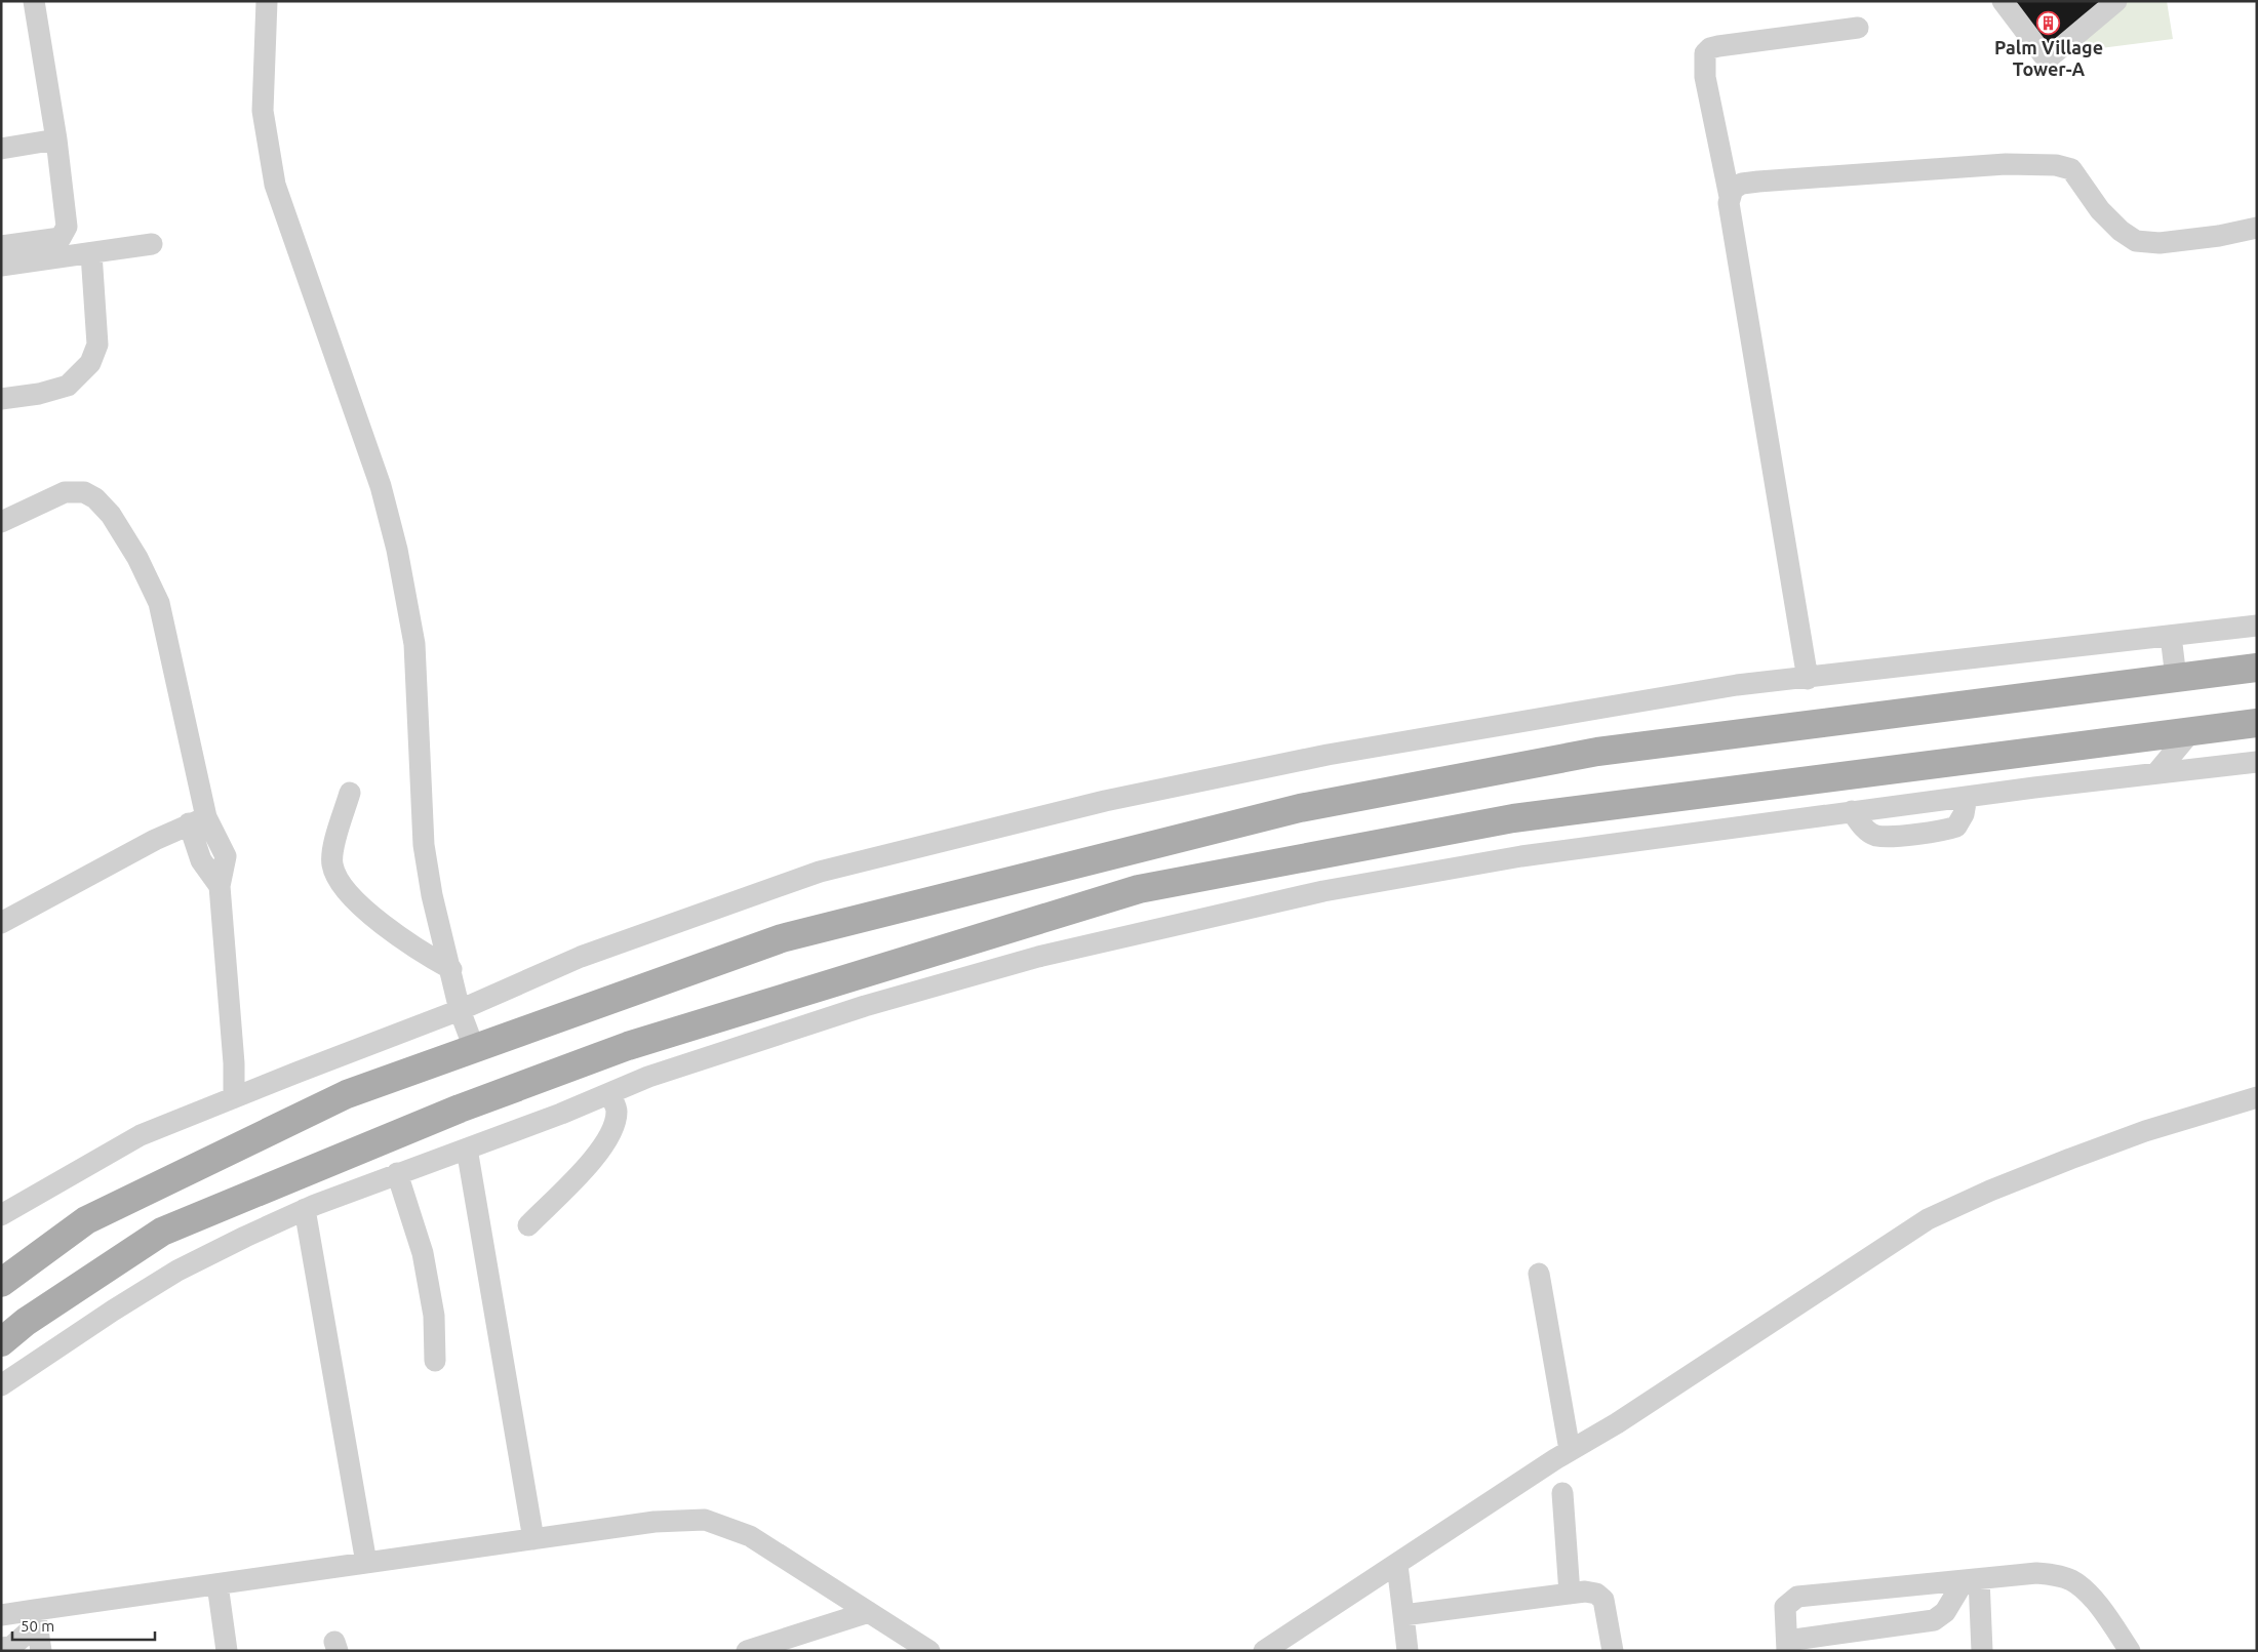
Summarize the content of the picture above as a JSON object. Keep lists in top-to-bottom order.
{
  "places": {
    "building": ["Palm Village Tower-A"]
  },
  "scale_bar": "50 m"
}
